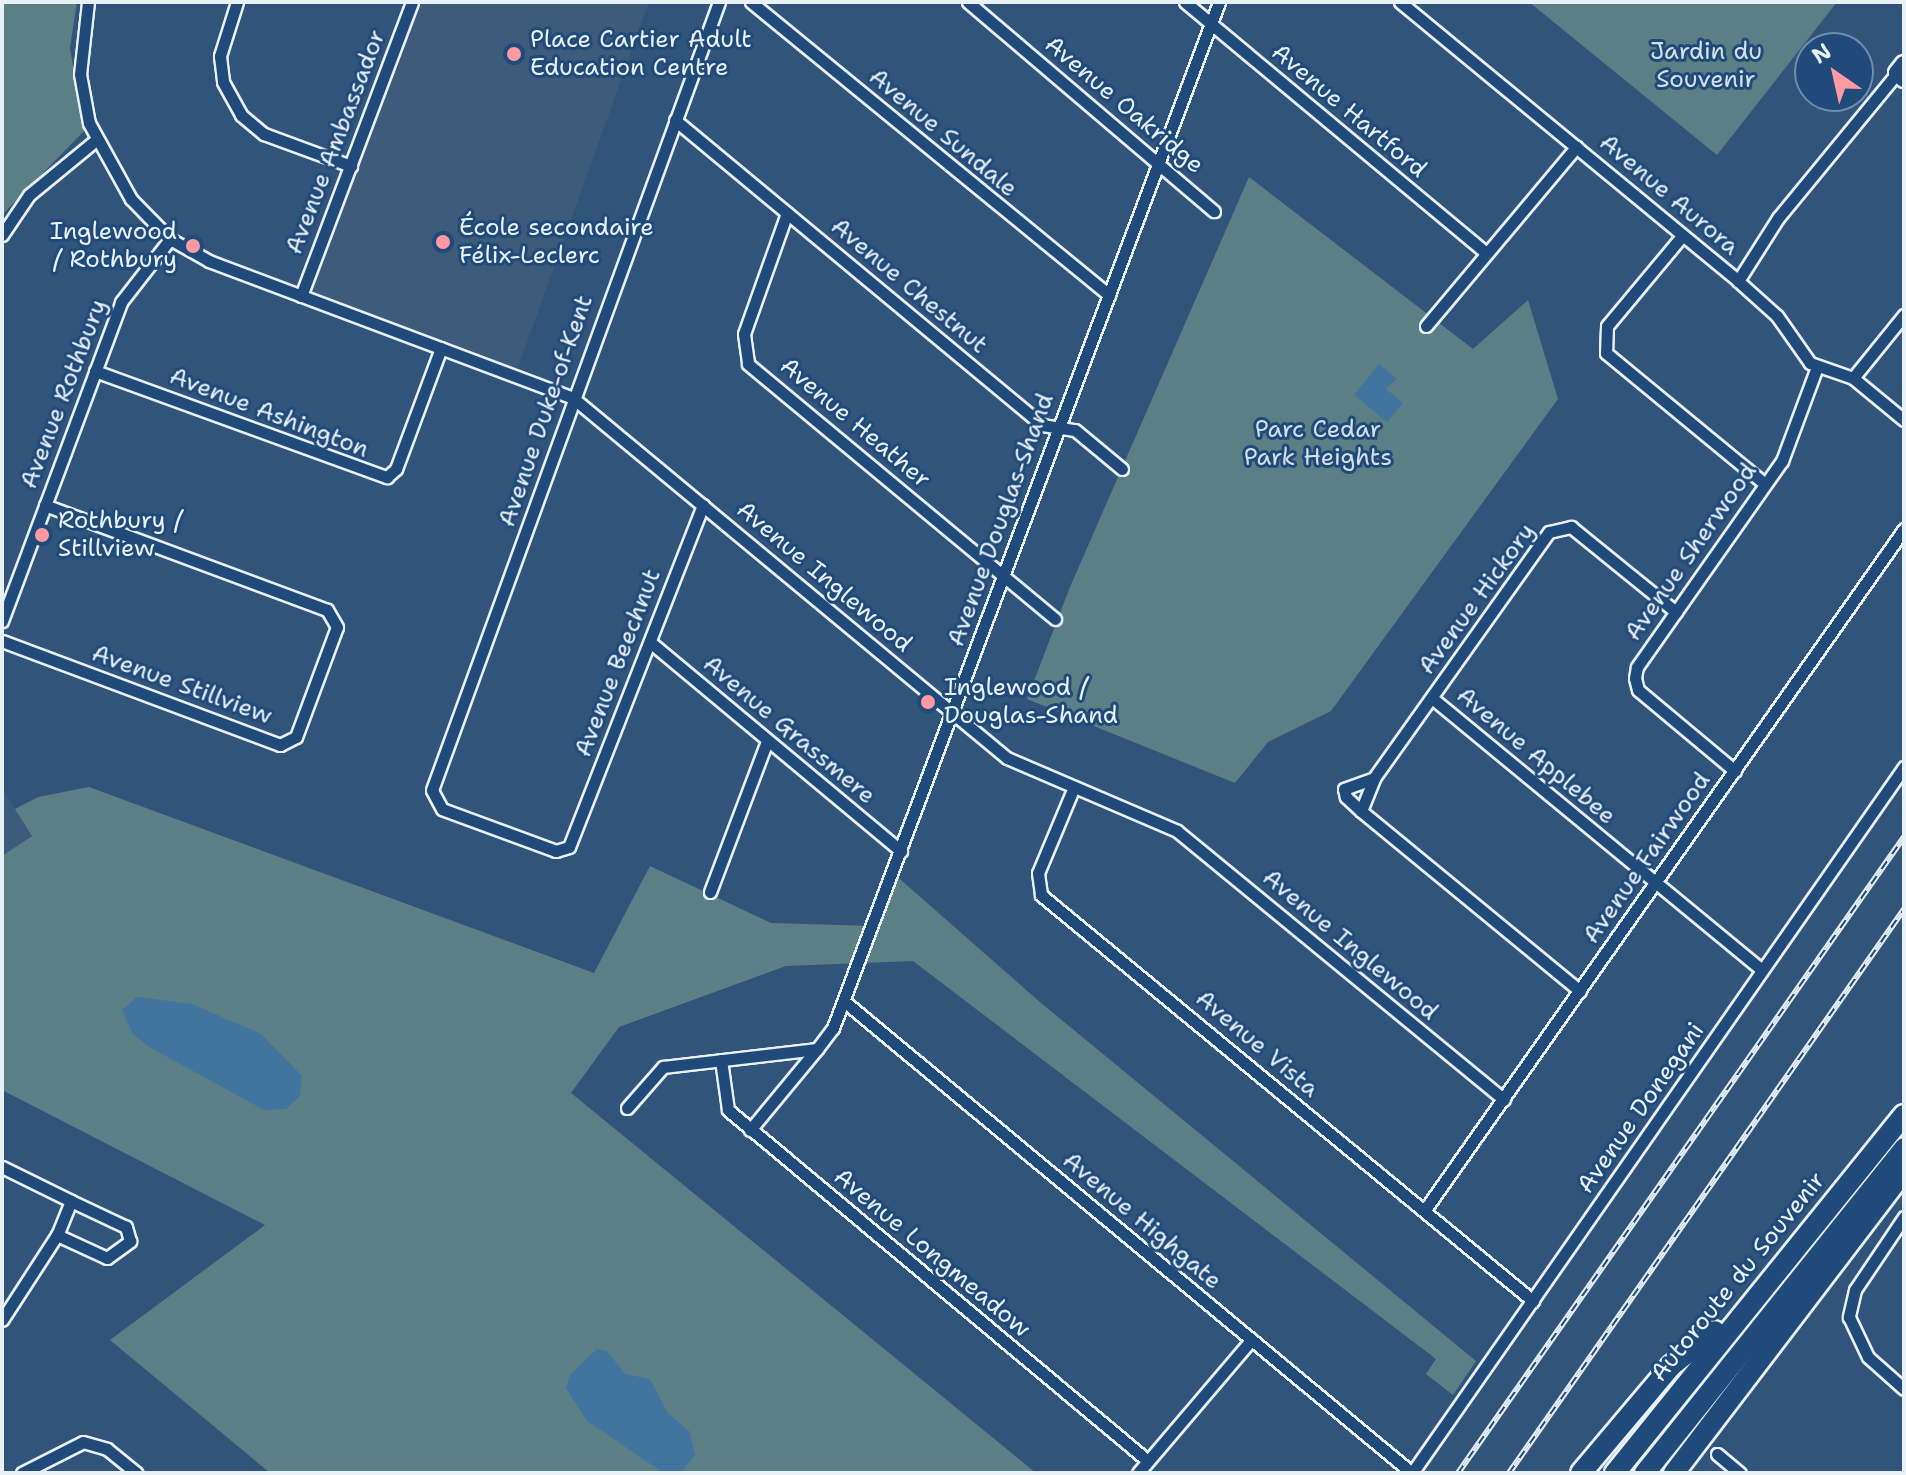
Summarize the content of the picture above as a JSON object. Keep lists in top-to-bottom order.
{
  "streets": {
    "highway": ["Autoroute du Souvenir"],
    "street": [
      "Avenue Oakridge",
      "Avenue Hartford",
      "Avenue Sundale",
      "Avenue Ambassador",
      "Avenue Aurora",
      "Avenue Chestnut",
      "Avenue Rothbury",
      "Avenue Duke-of-Kent",
      "Avenue Ashington",
      "Avenue Heather",
      "Avenue Douglas-Shand",
      "Avenue Sherwood",
      "Avenue Inglewood",
      "Avenue Hickory",
      "Avenue Beechnut",
      "Avenue Stillview",
      "Avenue Grassmere",
      "Avenue Applebee",
      "Avenue Fairwood",
      "Avenue Vista",
      "Avenue Donegani",
      "Avenue Highgate",
      "Avenue Longmeadow"
    ]
  },
  "crossings": [
    ["Avenue Oakridge", "Avenue Douglas-Shand"],
    ["Avenue Hartford", "Avenue Douglas-Shand"],
    ["Avenue Sundale", "Avenue Douglas-Shand"],
    ["Avenue Ambassador", "Avenue Inglewood"],
    ["Avenue Aurora", "Avenue Sherwood"],
    ["Avenue Chestnut", "Avenue Duke-of-Kent"],
    ["Avenue Chestnut", "Avenue Heather"],
    ["Avenue Chestnut", "Avenue Douglas-Shand"],
    ["Avenue Rothbury", "Avenue Ashington"],
    ["Avenue Rothbury", "Avenue Inglewood"],
    ["Avenue Rothbury", "Avenue Stillview"],
    ["Avenue Duke-of-Kent", "Avenue Inglewood"],
    ["Avenue Duke-of-Kent", "Avenue Beechnut"],
    ["Avenue Ashington", "Avenue Inglewood"],
    ["Avenue Heather", "Avenue Douglas-Shand"],
    ["Avenue Douglas-Shand", "Avenue Inglewood"],
    ["Avenue Douglas-Shand", "Avenue Grassmere"],
    ["Avenue Douglas-Shand", "Avenue Highgate"],
    ["Avenue Douglas-Shand", "Avenue Longmeadow"],
    ["Avenue Sherwood", "Avenue Hickory"],
    ["Avenue Sherwood", "Avenue Fairwood"],
    ["Avenue Inglewood", "Avenue Beechnut"],
    ["Avenue Inglewood", "Avenue Fairwood"],
    ["Avenue Inglewood", "Avenue Vista"],
    ["Avenue Hickory", "Avenue Applebee"],
    ["Avenue Beechnut", "Avenue Grassmere"],
    ["Avenue Applebee", "Avenue Fairwood"],
    ["Avenue Applebee", "Avenue Donegani"],
    ["Avenue Fairwood", "Avenue Vista"],
    ["Avenue Vista", "Avenue Donegani"],
    ["Avenue Donegani", "Avenue Highgate"]
  ],
  "parks": ["Jardin du Souvenir", "Parc Cedar Park Heights"],
  "places": [
    "Place Cartier Adult Education Centre",
    "École secondaire Félix-Leclerc",
    "Inglewood / Rothbury",
    "Rothbury / Stillview",
    "Inglewood / Douglas-Shand"
  ],
  "north": "top left"
}
